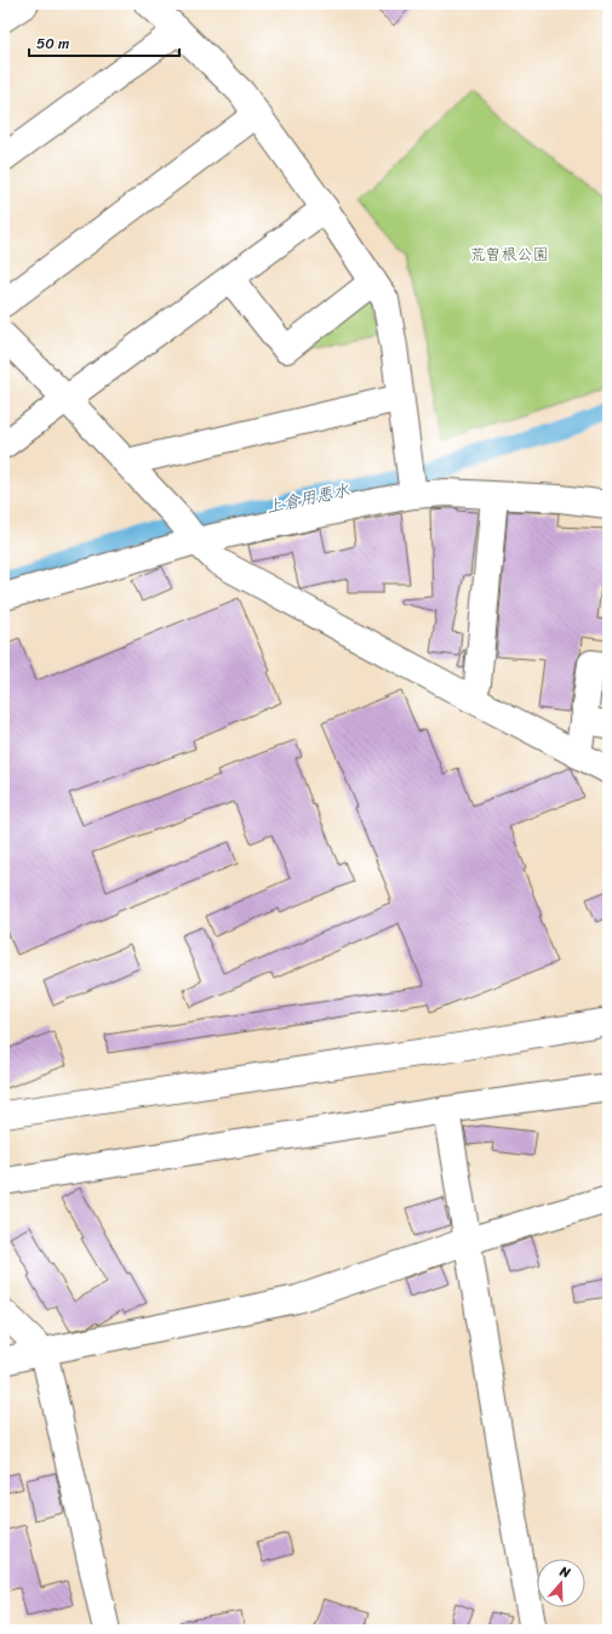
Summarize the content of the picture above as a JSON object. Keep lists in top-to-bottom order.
{
  "water": ["上倉用悪水"],
  "parks": ["荒曽根公園"],
  "scale_bar": "50 m",
  "north": "top"
}
